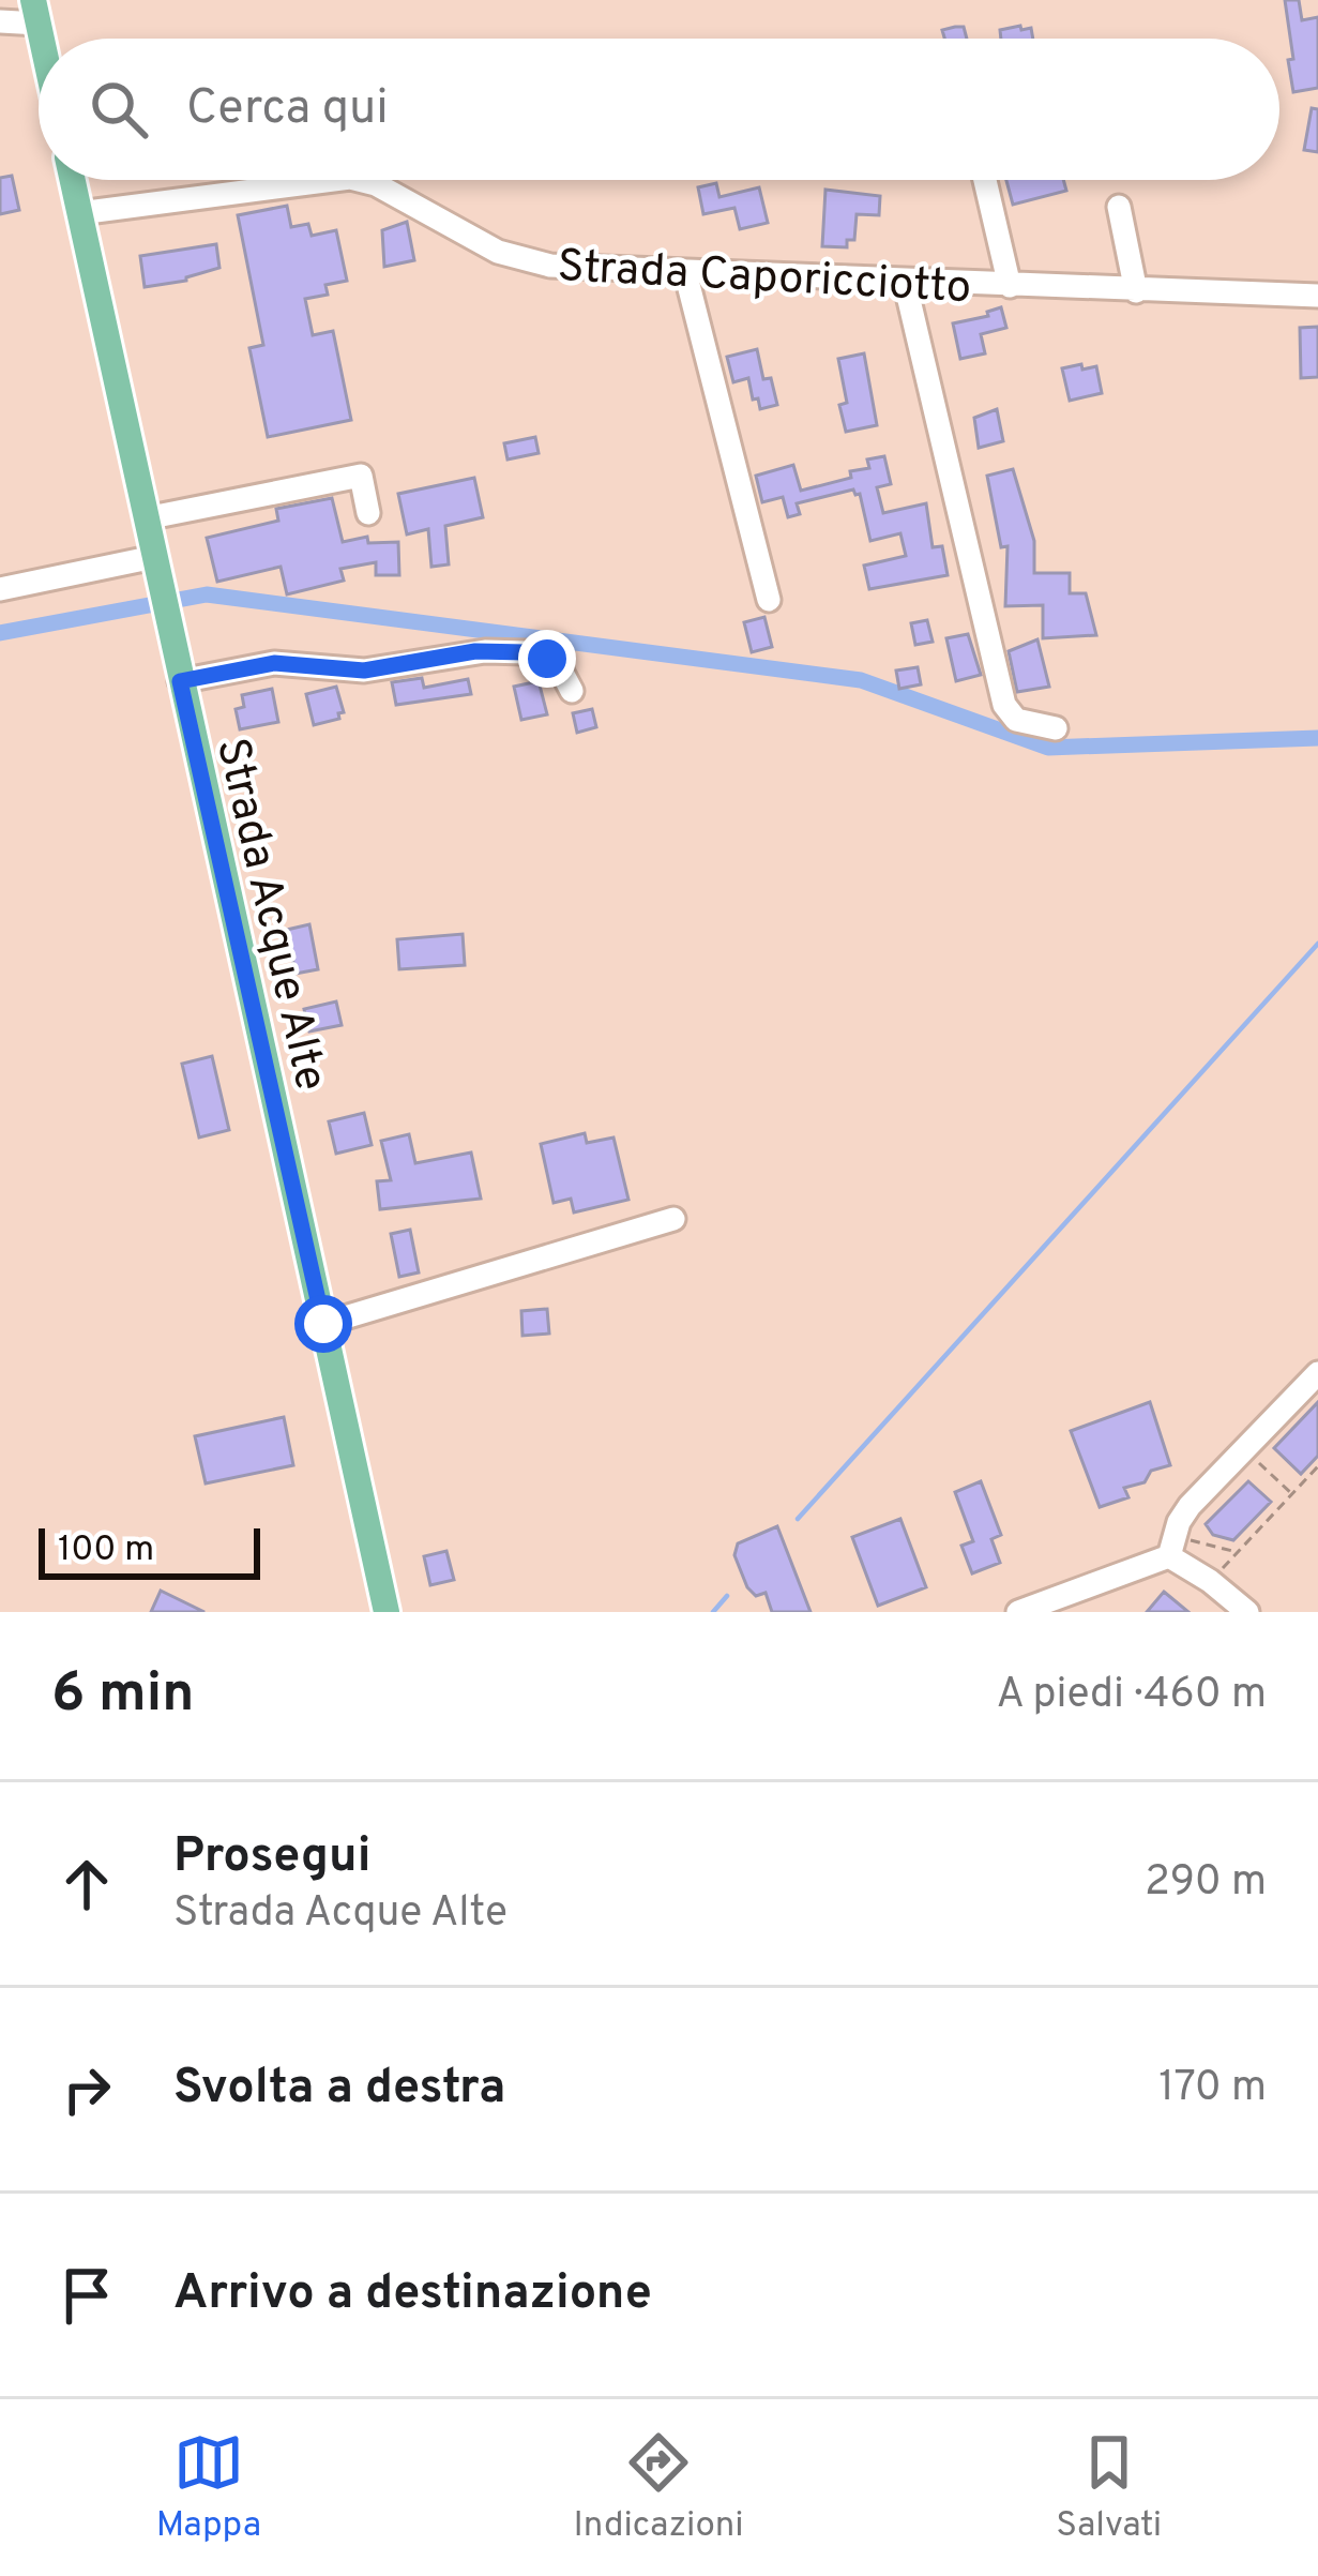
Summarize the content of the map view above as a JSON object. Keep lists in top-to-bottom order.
{
  "streets": {
    "main road": ["Strada Acque Alte"],
    "street": ["Strada Caporicciotto"]
  },
  "crossings": [
    ["Strada Caporicciotto", "Strada Acque Alte"]
  ],
  "scale_bar": "100 m",
  "page": {
    "search": "Cerca qui",
    "scale": "100 m",
    "heading": ["6 min", "A piedi · 460 m"],
    "list": [
      ["Prosegui", "Strada Acque Alte", "290 m"],
      ["Svolta a destra", "170 m"],
      "Arrivo a destinazione"
    ],
    "nav": ["Mappa", "Indicazioni", "Salvati"]
  }
}
